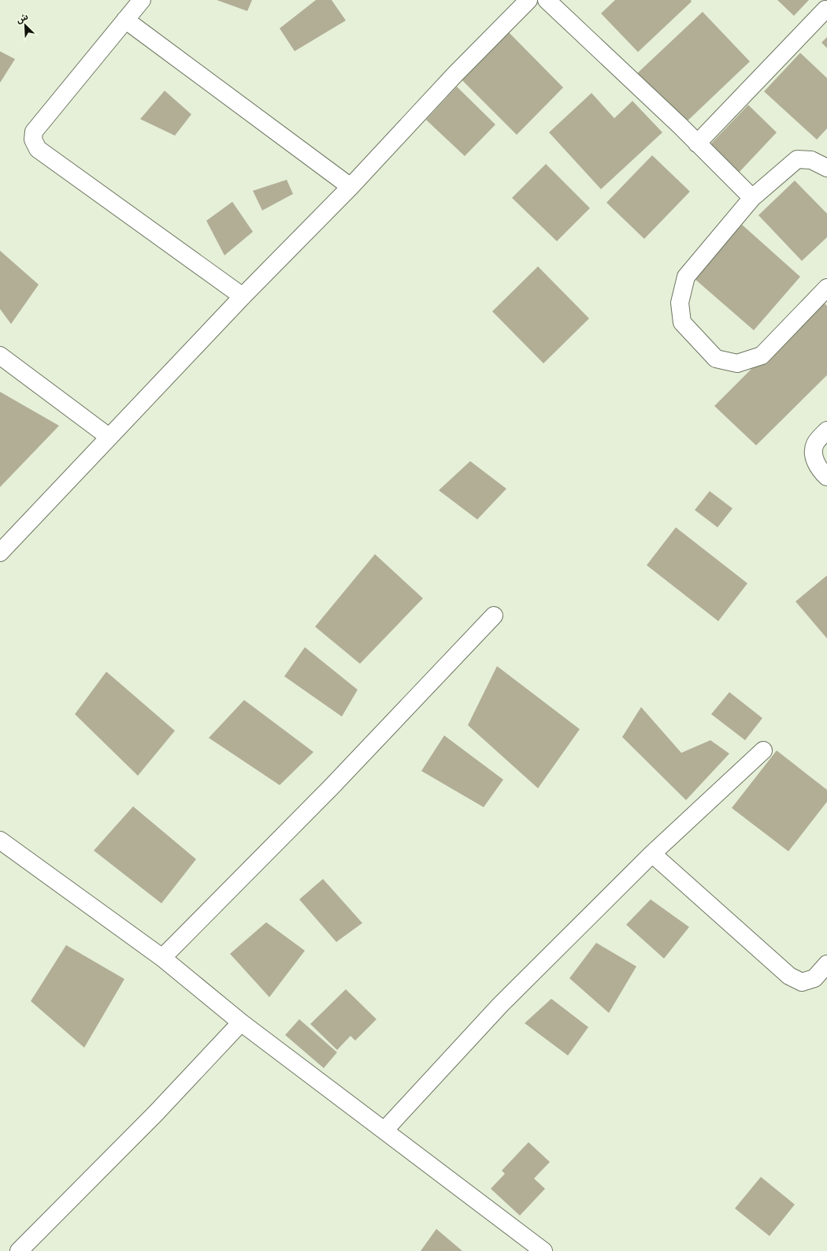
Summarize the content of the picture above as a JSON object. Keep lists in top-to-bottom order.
{
  "north": "top left"
}
